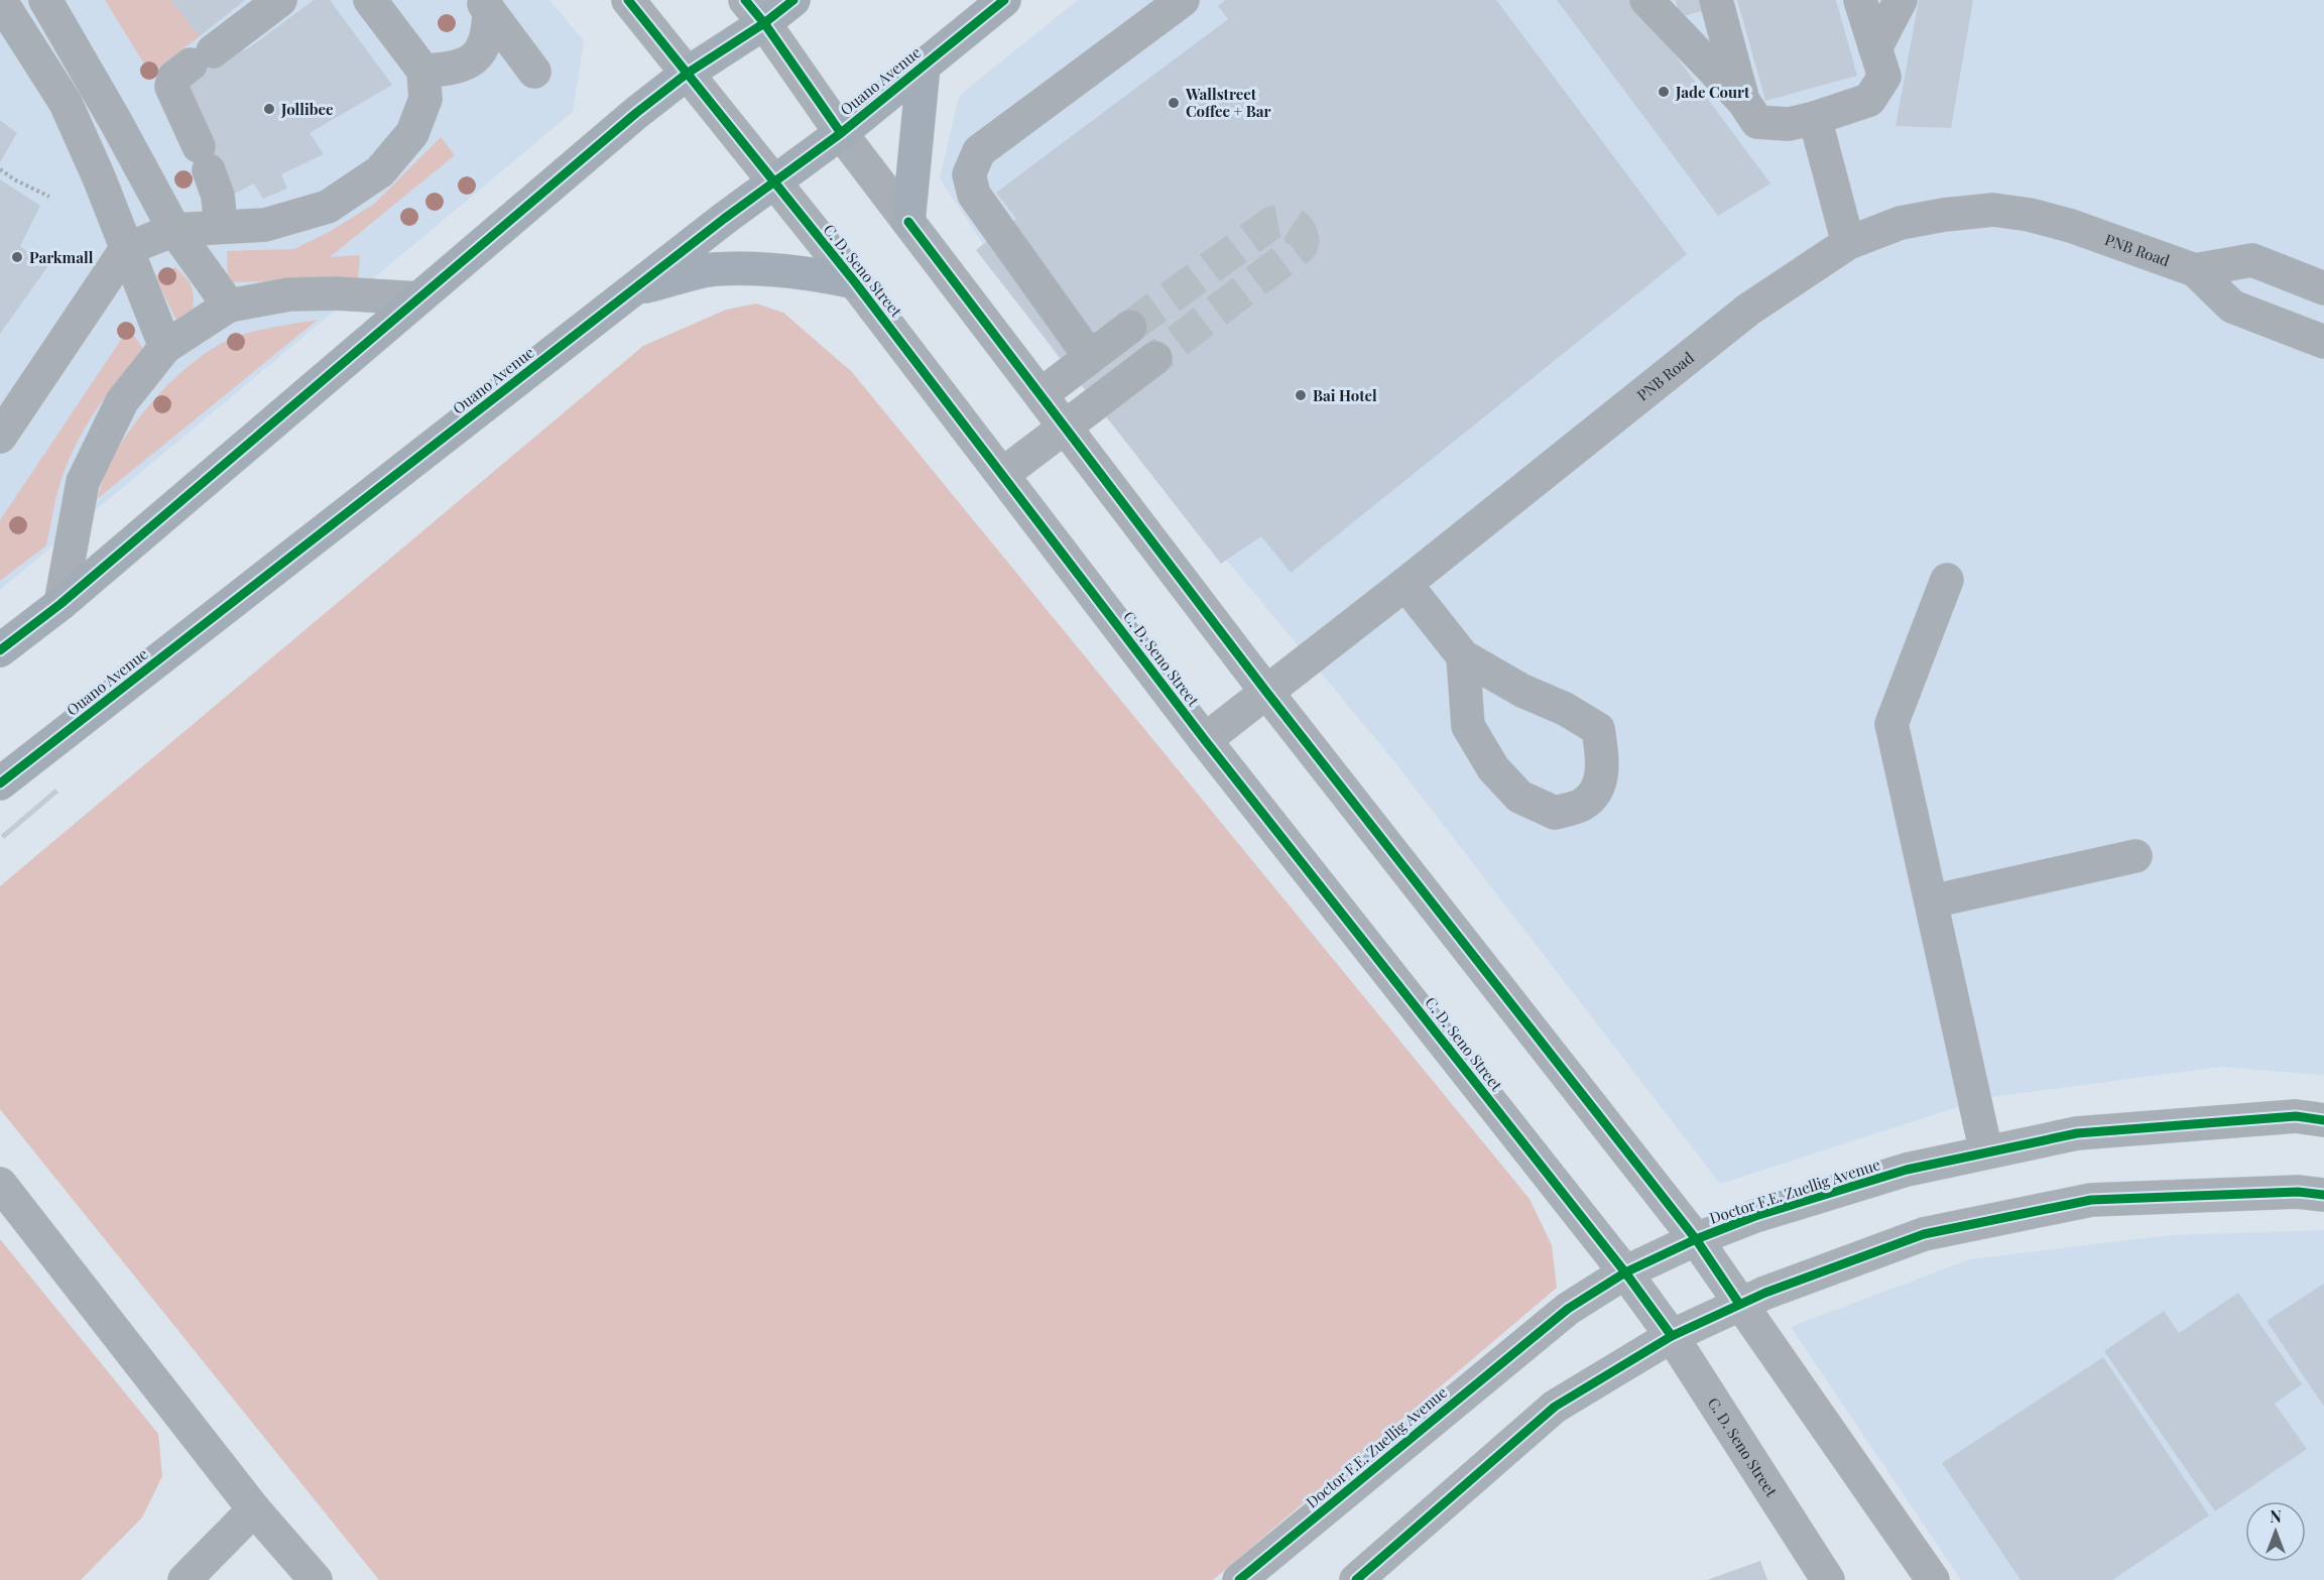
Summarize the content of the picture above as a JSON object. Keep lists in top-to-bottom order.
{
  "streets": {
    "highway": ["Ouano Avenue"],
    "street": ["PNB Road", "C. D. Seno Street", "Doctor F.E. Zuellig Avenue"]
  },
  "crossings": [
    ["Ouano Avenue", "C. D. Seno Street"],
    ["PNB Road", "C. D. Seno Street"],
    ["C. D. Seno Street", "Doctor F.E. Zuellig Avenue"]
  ],
  "places": [
    "Jade Court",
    "Wallstreet Coffee + Bar",
    "Jollibee",
    "Parkmall",
    "Bai Hotel"
  ],
  "north": "top"
}
